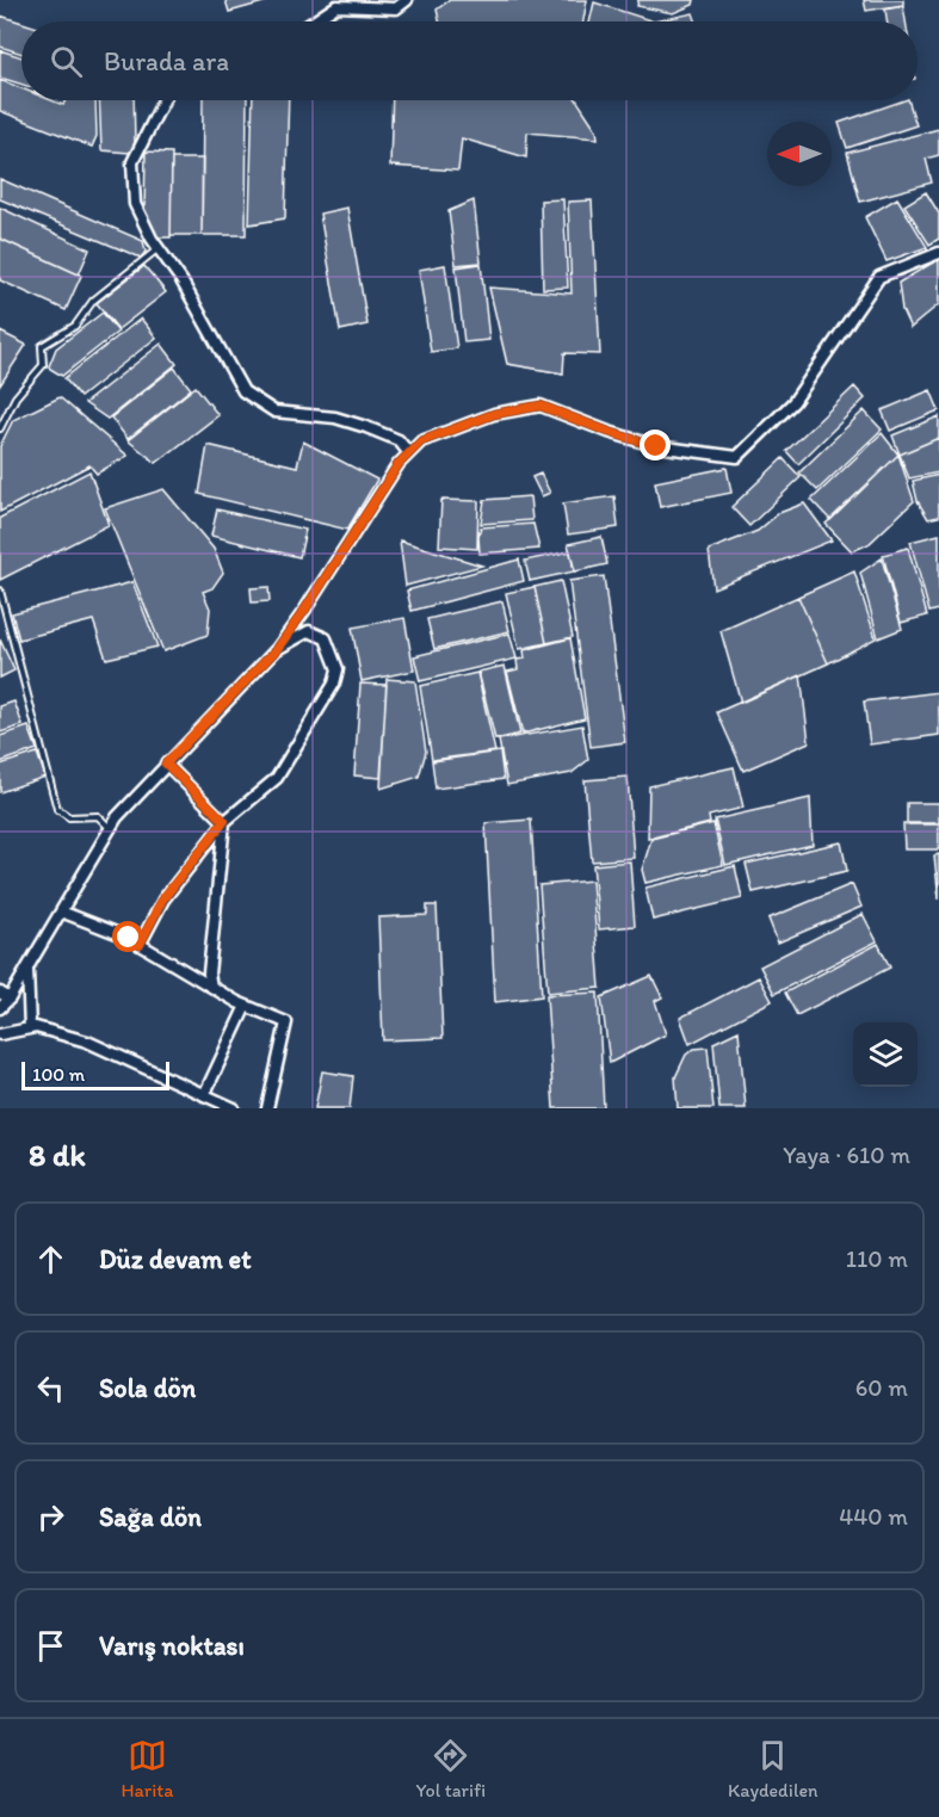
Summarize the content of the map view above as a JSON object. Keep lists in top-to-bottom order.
{
  "scale_bar": "100 m",
  "north": "left",
  "page": {
    "search": "Burada ara",
    "scale": "100 m",
    "heading": ["8 dk", "Yaya · 610 m"],
    "list": [
      ["Düz devam et", "110 m"],
      ["Sola dön", "60 m"],
      ["Sağa dön", "440 m"],
      "Varış noktası"
    ],
    "nav": ["Harita", "Yol tarifi", "Kaydedilen"]
  }
}
